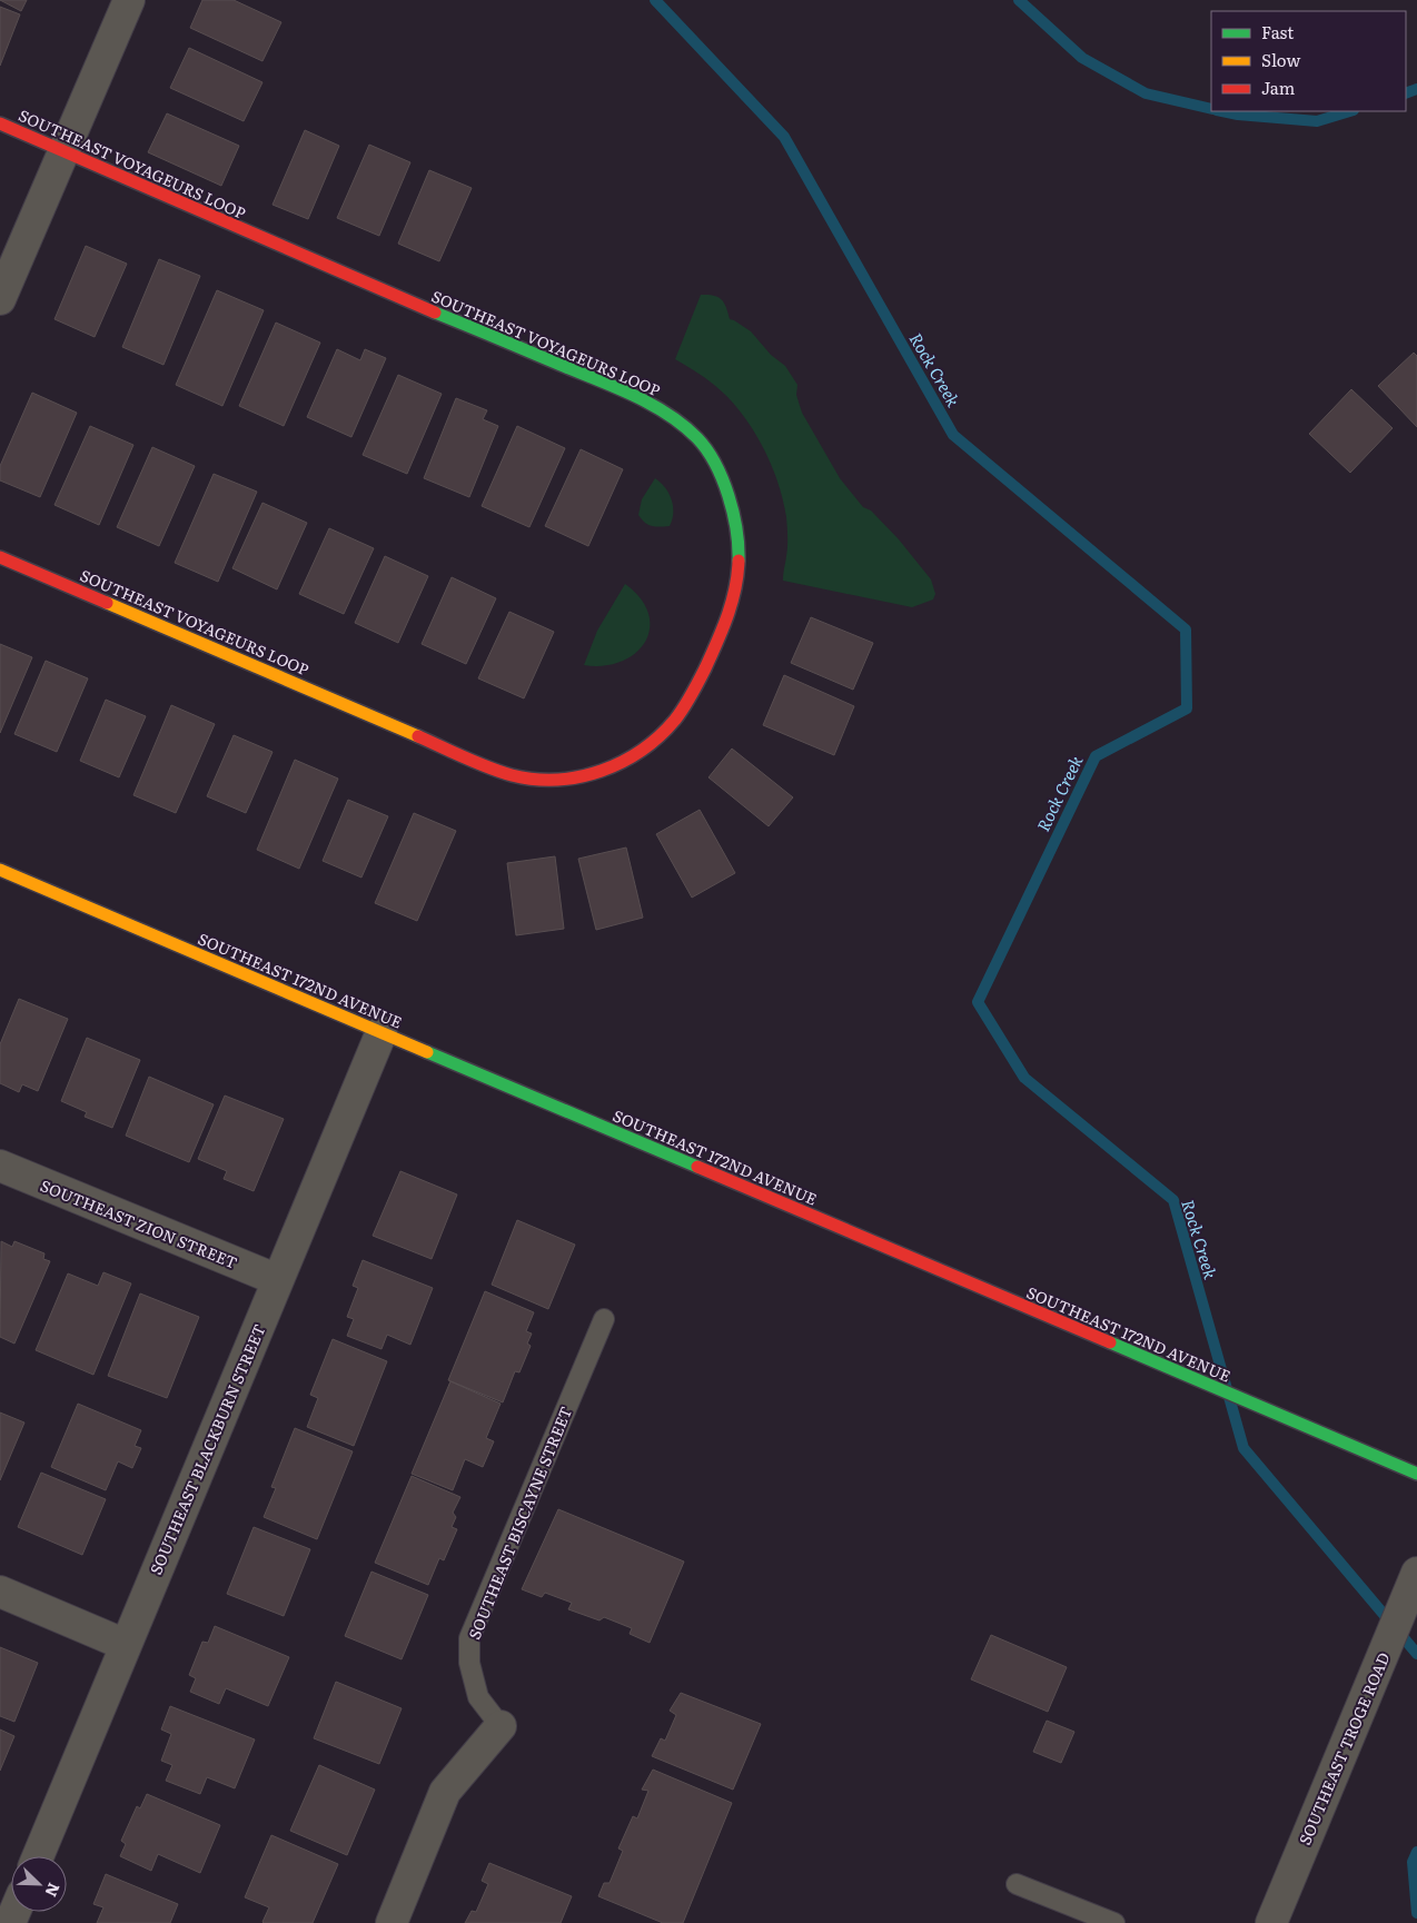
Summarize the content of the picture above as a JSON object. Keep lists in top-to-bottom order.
{
  "streets": {
    "street": [
      "SOUTHEAST VOYAGEURS LOOP",
      "SOUTHEAST 172ND AVENUE",
      "SOUTHEAST ZION STREET",
      "SOUTHEAST BLACKBURN STREET",
      "SOUTHEAST TROGE ROAD"
    ],
    "lane": ["SOUTHEAST BISCAYNE STREET"]
  },
  "crossings": [
    ["SOUTHEAST 172ND AVENUE", "SOUTHEAST BLACKBURN STREET"],
    ["SOUTHEAST ZION STREET", "SOUTHEAST BLACKBURN STREET"]
  ],
  "water": ["Rock Creek"],
  "legend": ["Fast", "Slow", "Jam"],
  "north": "bottom right"
}
